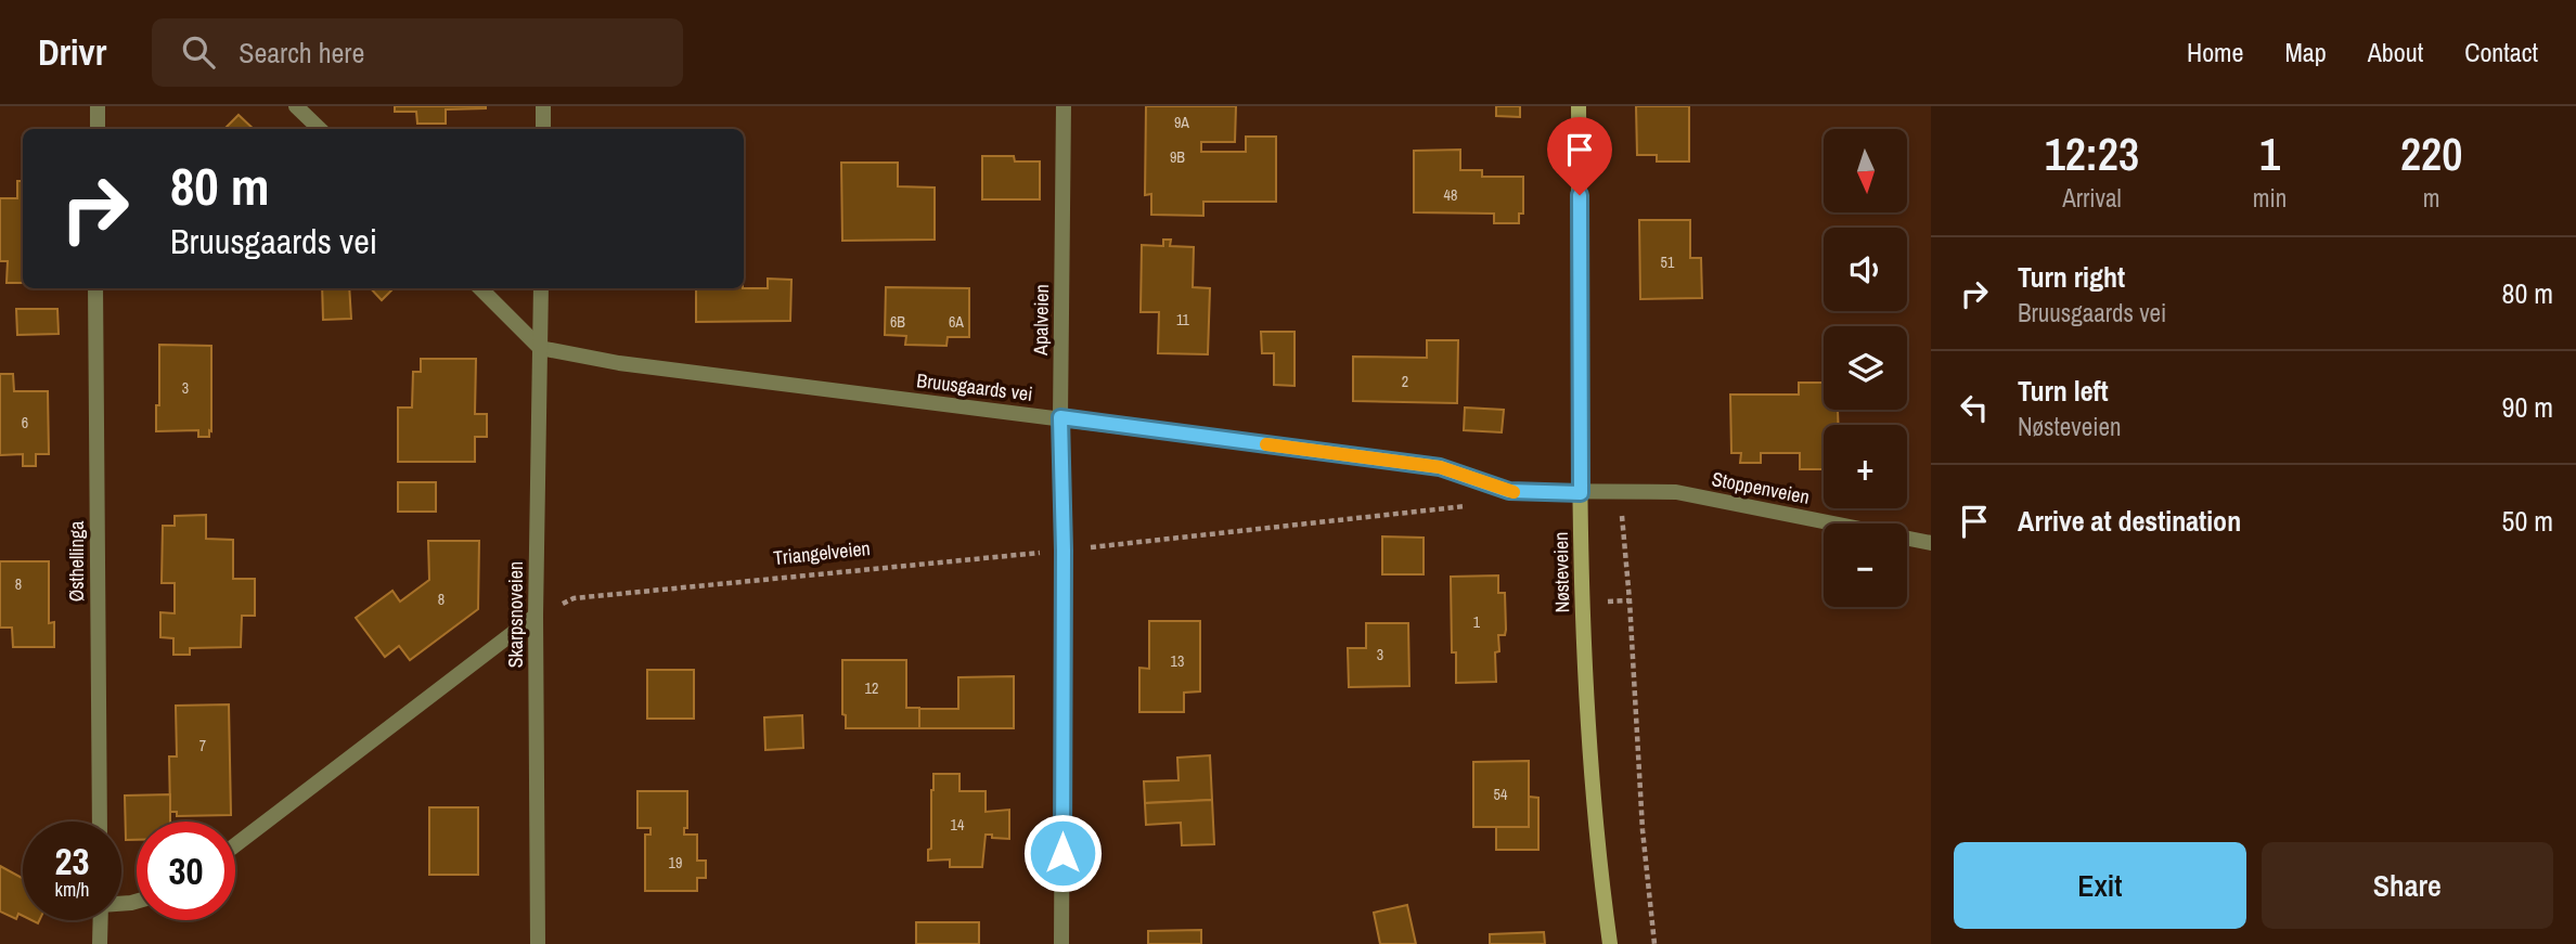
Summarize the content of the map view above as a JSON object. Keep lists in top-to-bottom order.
{
  "streets": {
    "main road": ["Nøsteveien"],
    "street": [
      "Apalveien",
      "Bruusgaards vei",
      "Stoppenveien",
      "Østhellinga",
      "Skarpsnoveien"
    ],
    "path": ["Triangelveien"]
  },
  "crossings": [
    ["Apalveien", "Bruusgaards vei"],
    ["Apalveien", "Triangelveien"],
    ["Bruusgaards vei", "Stoppenveien"],
    ["Bruusgaards vei", "Triangelveien"],
    ["Bruusgaards vei", "Nøsteveien"],
    ["Bruusgaards vei", "Skarpsnoveien"],
    ["Stoppenveien", "Nøsteveien"],
    ["Triangelveien", "Skarpsnoveien"]
  ],
  "house_numbers": [
    "9A",
    "9B",
    "48",
    "51",
    "11",
    "6B",
    "6A",
    "2",
    "3",
    "6",
    "8",
    "8",
    "1",
    "3",
    "13",
    "12",
    "7",
    "54",
    "14",
    "19"
  ],
  "north": "bottom",
  "page": {
    "header": "Drivr",
    "search": "Search here",
    "nav": [
      "Home",
      "Map",
      "About",
      "Contact"
    ],
    "eta": [
      "12:23",
      "Arrival",
      "1",
      "min",
      "220",
      "m"
    ],
    "map_buttons": ["+", "−"],
    "turn": ["80 m", "Bruusgaards vei"],
    "list": [
      {
        "name": "Turn right",
        "note": "Bruusgaards vei",
        "value": "80 m"
      },
      {
        "name": "Turn left",
        "note": "Nøsteveien",
        "value": "90 m"
      },
      {
        "name": "Arrive at destination",
        "value": "50 m"
      }
    ],
    "speed": "23 km/h",
    "limit": "30",
    "buttons": ["Exit", "Share"]
  }
}
